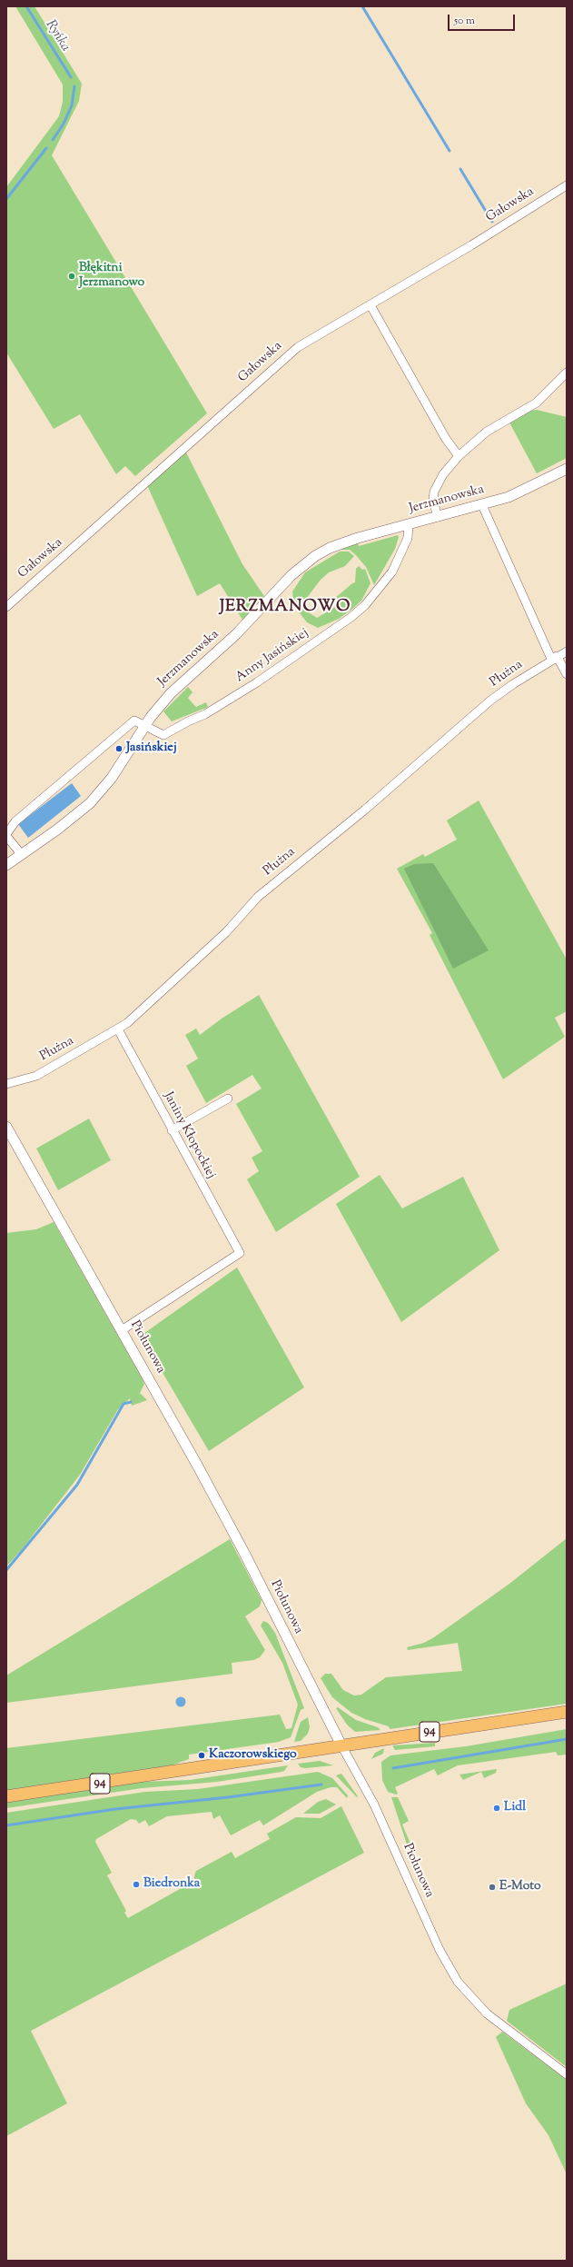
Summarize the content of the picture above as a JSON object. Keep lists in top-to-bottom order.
{
  "streets": {
    "main road": ["94"],
    "street": [
      "Gałowska",
      "Jerzmanowska",
      "Anny Jasińskiej",
      "Płużna",
      "Janiny Kłopockiej",
      "Piołunowa"
    ]
  },
  "crossings": [
    ["Jerzmanowska", "Anny Jasińskiej"],
    ["Płużna", "Janiny Kłopockiej"],
    ["Janiny Kłopockiej", "Piołunowa"],
    ["Piołunowa", "94"]
  ],
  "districts": ["JERZMANOWO"],
  "water": ["Ryńka"],
  "places": [
    "Błękitni Jerzmanowo",
    "Jasińskiej",
    "Kaczorowskiego",
    "Lidl",
    "Biedronka",
    "E-Moto"
  ],
  "scale_bar": "50 m"
}
